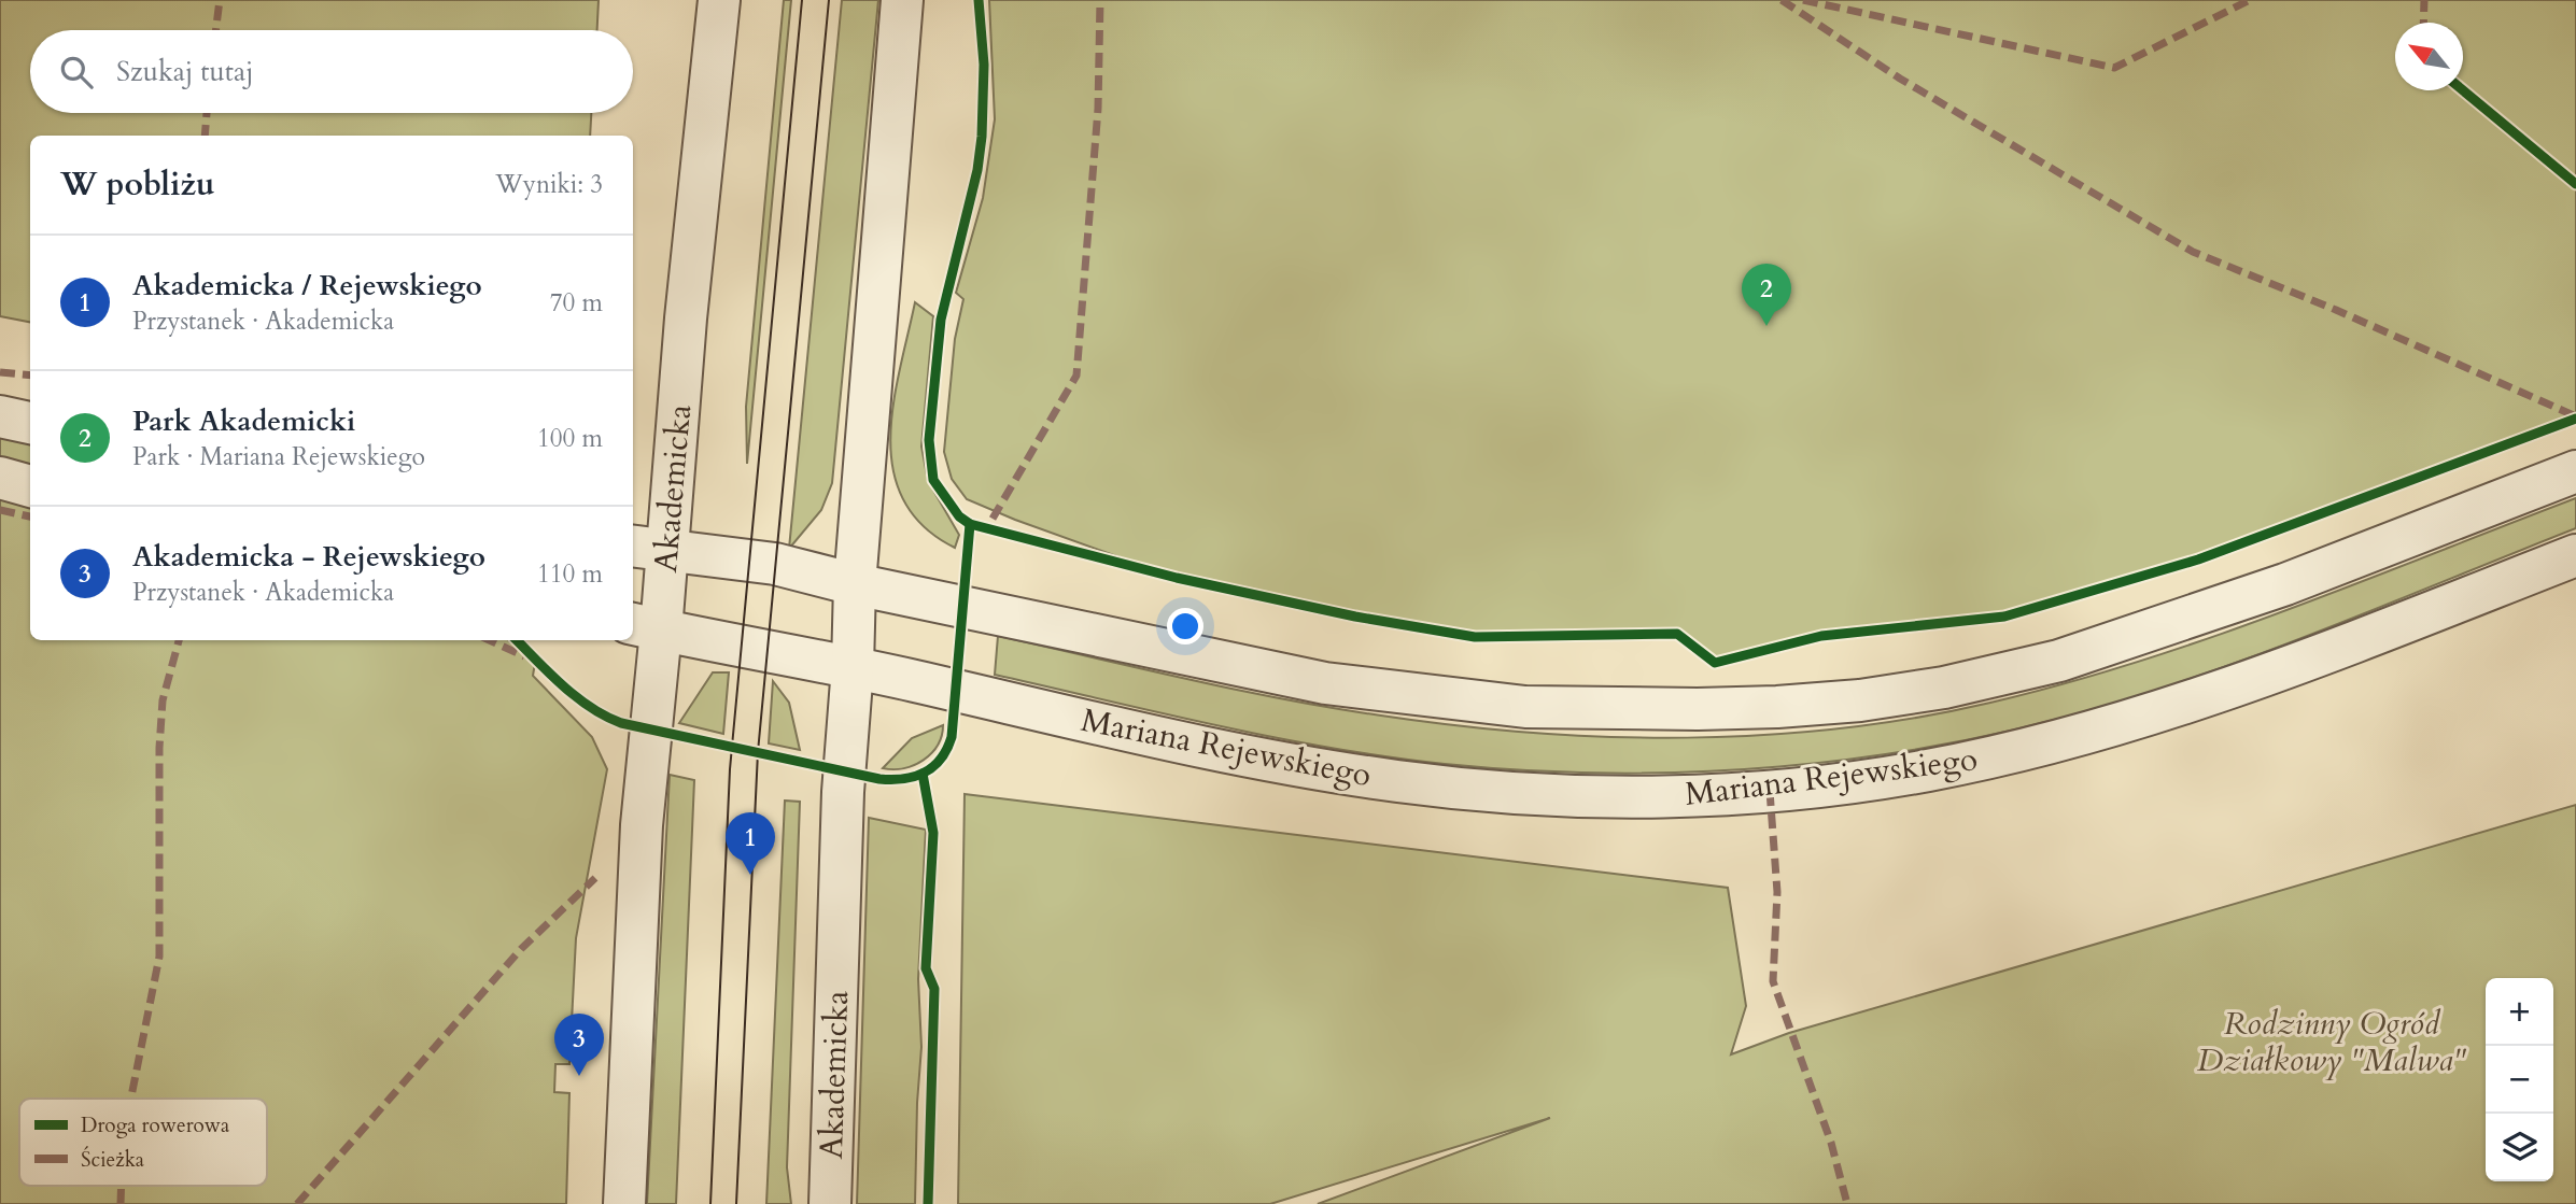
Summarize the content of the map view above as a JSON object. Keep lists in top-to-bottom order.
{
  "streets": {
    "street": ["Akademicka", "Mariana Rejewskiego"]
  },
  "crossings": [
    ["Akademicka", "Mariana Rejewskiego"]
  ],
  "parks": ["Rodzinny Ogród Działkowy \"Malwa\""],
  "legend": ["Droga rowerowa", "Ścieżka"],
  "north": "top left",
  "page": {
    "search": "Szukaj tutaj",
    "heading": ["W pobliżu", "Wyniki: 3"],
    "list": [
      {
        "mark": "1",
        "name": "Akademicka / Rejewskiego",
        "note": "Przystanek · Akademicka",
        "value": "70 m"
      },
      {
        "mark": "2",
        "name": "Park Akademicki",
        "note": "Park · Mariana Rejewskiego",
        "value": "100 m"
      },
      {
        "mark": "3",
        "name": "Akademicka - Rejewskiego",
        "note": "Przystanek · Akademicka",
        "value": "110 m"
      }
    ],
    "pins": ["2", "1", "3"],
    "map_buttons": ["+", "−"]
  }
}
